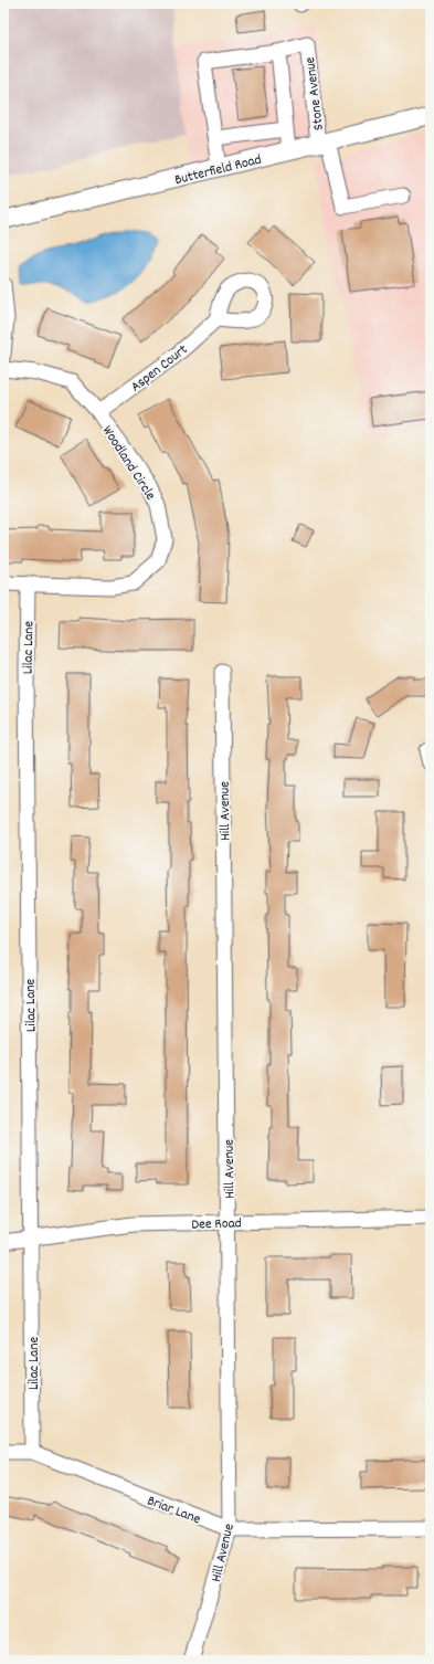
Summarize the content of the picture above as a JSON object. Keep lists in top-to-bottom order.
{
  "streets": {
    "main road": ["Butterfield Road"],
    "street": [
      "Stone Avenue",
      "Aspen Court",
      "Woodland Circle",
      "Lilac Lane",
      "Hill Avenue",
      "Dee Road",
      "Briar Lane"
    ]
  },
  "crossings": [
    ["Stone Avenue", "Butterfield Road"],
    ["Aspen Court", "Woodland Circle"],
    ["Woodland Circle", "Lilac Lane"],
    ["Lilac Lane", "Dee Road"],
    ["Lilac Lane", "Briar Lane"],
    ["Hill Avenue", "Dee Road"],
    ["Hill Avenue", "Briar Lane"]
  ]
}
